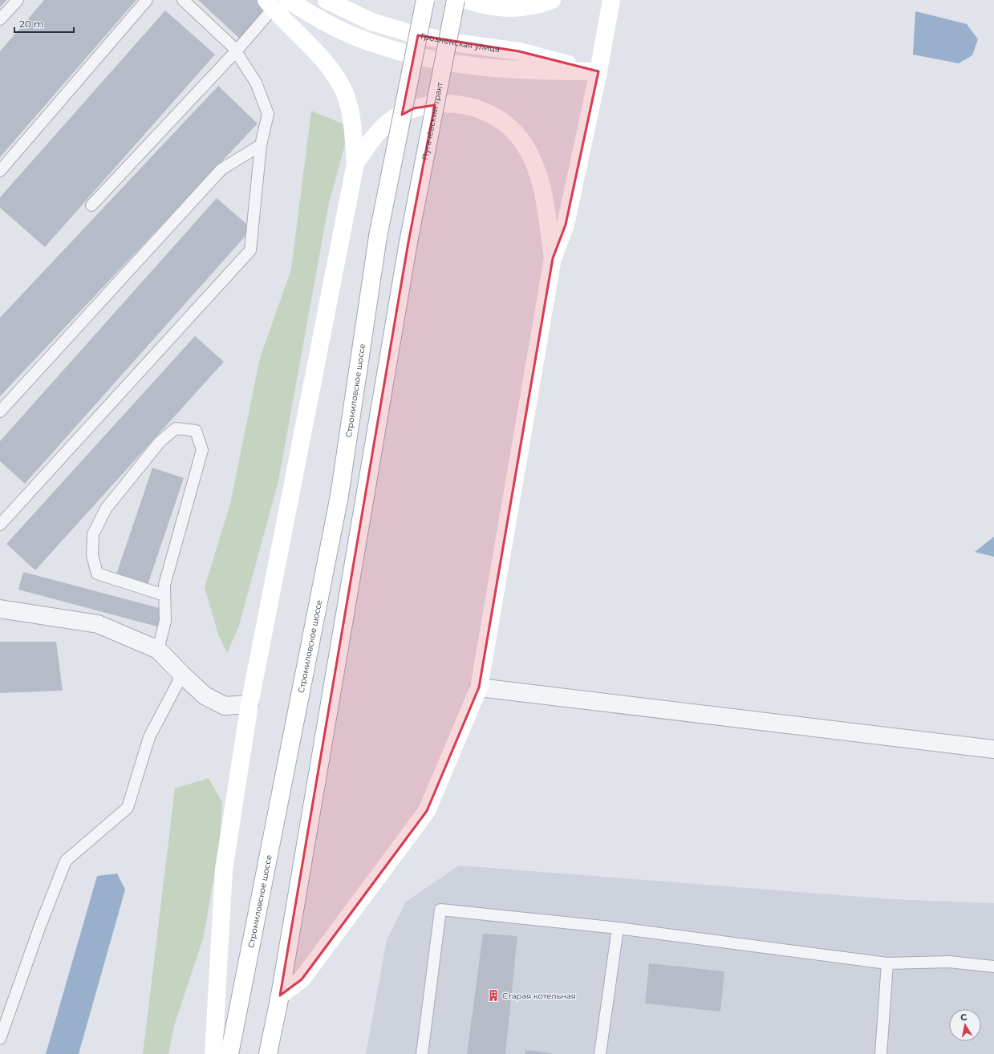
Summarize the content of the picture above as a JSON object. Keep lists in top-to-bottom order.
{
  "streets": {
    "main road": ["Грозненская улица", "Пугачёвский тракт", "Стромиловское шоссе"]
  },
  "places": {
    "building": ["Старая котельная"]
  },
  "scale_bar": "20 m",
  "north": "top"
}
